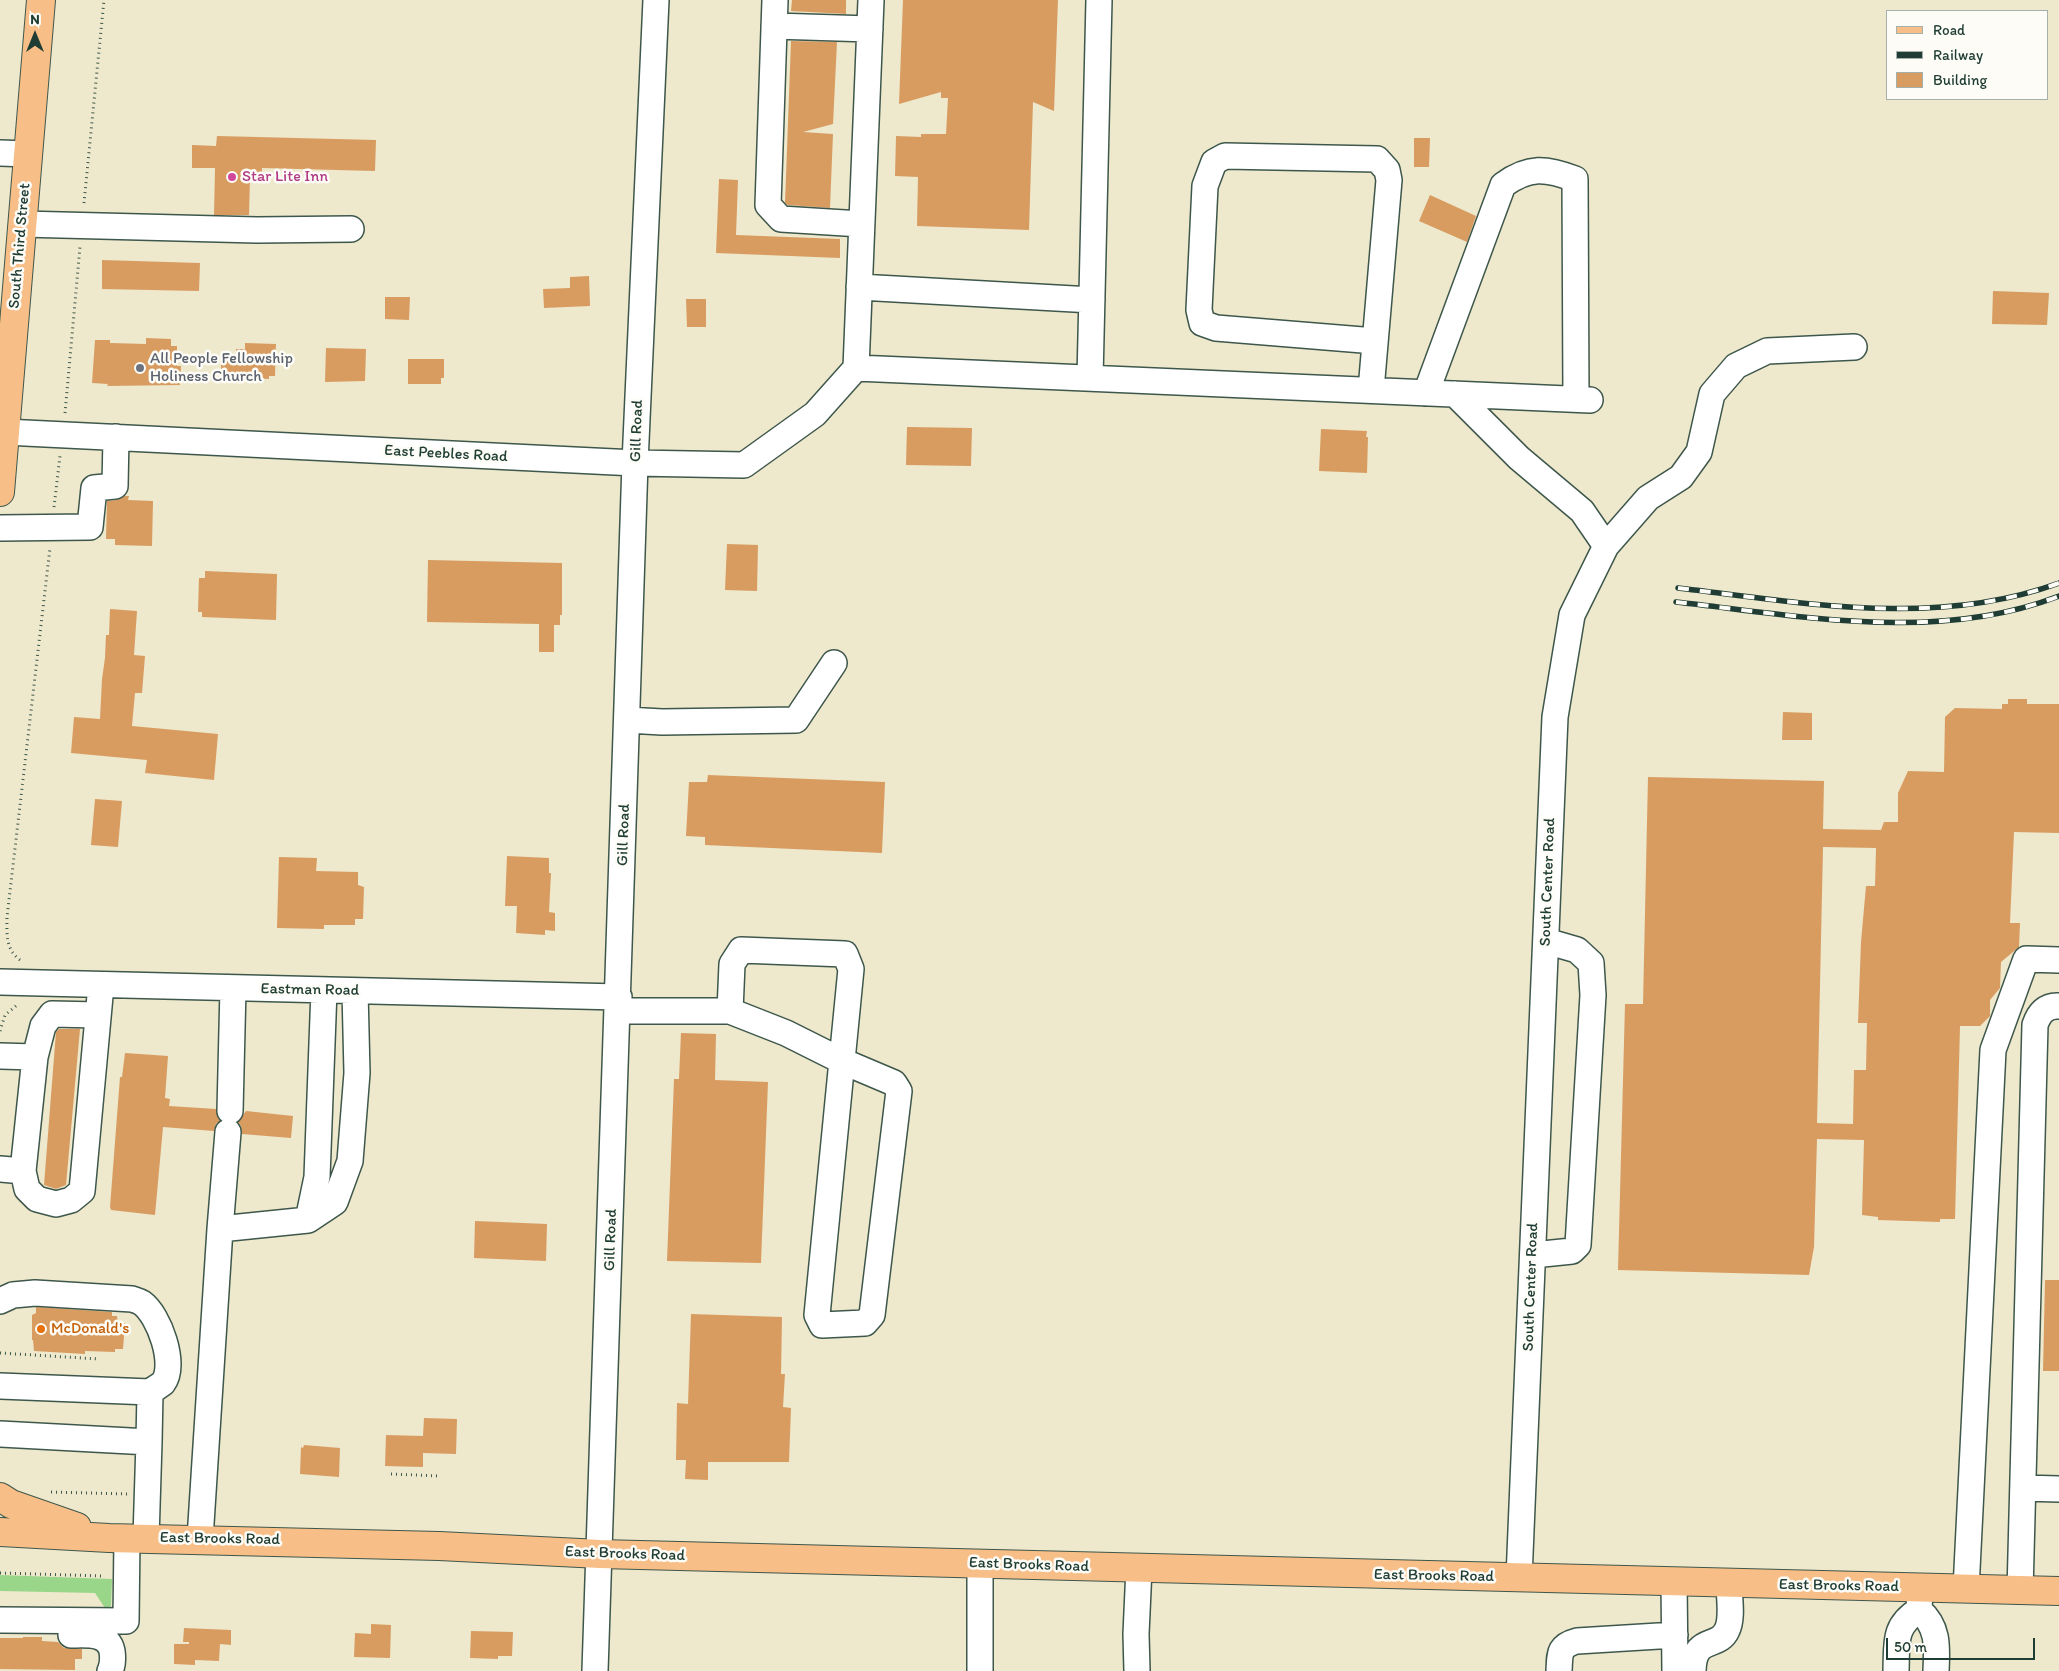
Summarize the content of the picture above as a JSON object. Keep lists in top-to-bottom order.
{
  "streets": {
    "main road": ["South Third Street", "East Brooks Road"],
    "street": [
      "Gill Road",
      "East Peebles Road",
      "South Center Road",
      "Eastman Road"
    ]
  },
  "crossings": [
    ["South Third Street", "East Peebles Road"],
    ["Gill Road", "East Peebles Road"],
    ["Gill Road", "Eastman Road"],
    ["Gill Road", "East Brooks Road"],
    ["South Center Road", "East Brooks Road"]
  ],
  "places": ["Star Lite Inn", "All People Fellowship Holiness Church", "McDonald's"],
  "legend": ["Road", "Railway", "Building"],
  "scale_bar": "50 m",
  "north": "top"
}
